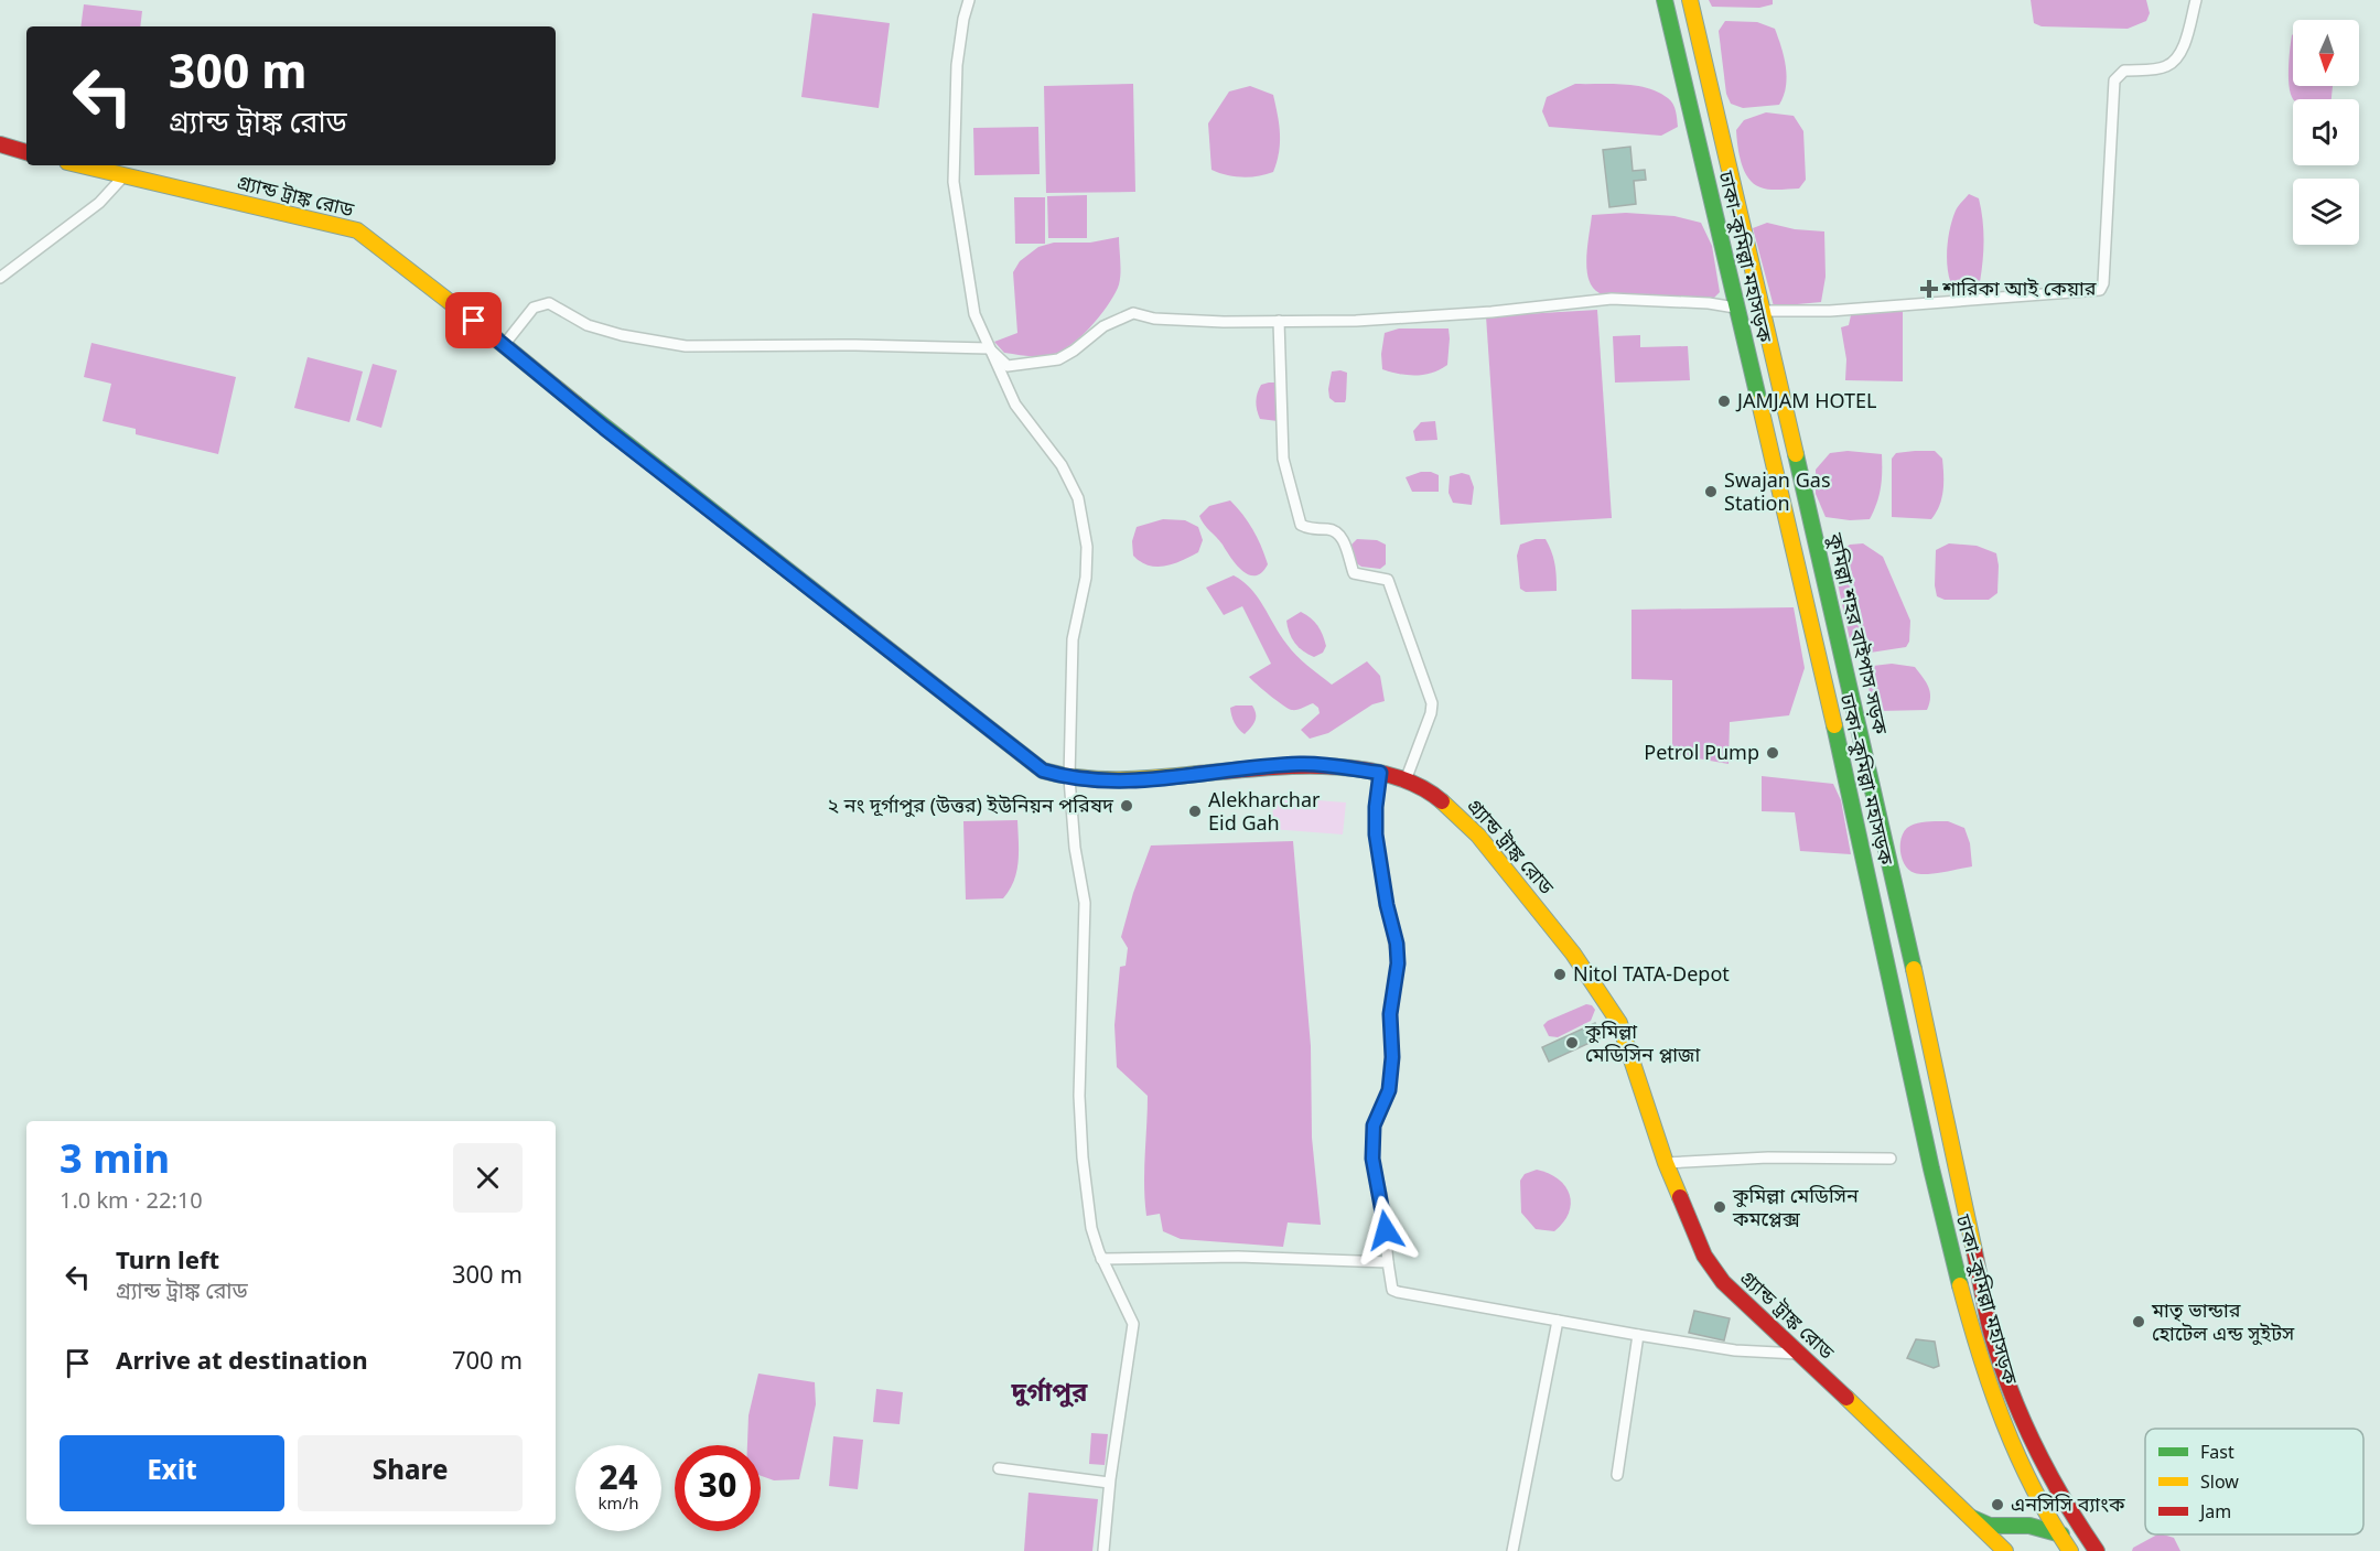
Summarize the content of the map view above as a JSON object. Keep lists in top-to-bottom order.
{
  "streets": {
    "highway": ["গ্র্যান্ড ট্রাঙ্ক রোড", "ঢাকা–কুমিল্লা মহাসড়ক", "কুমিল্লা শহর বাইপাস সড়ক"]
  },
  "crossings": [
    ["গ্র্যান্ড ট্রাঙ্ক রোড", "ঢাকা–কুমিল্লা মহাসড়ক"],
    ["গ্র্যান্ড ট্রাঙ্ক রোড", "কুমিল্লা শহর বাইপাস সড়ক"]
  ],
  "districts": ["দুর্গাপুর"],
  "places": {
    "health": ["শারিকা আই কেয়ার"],
    "other": [
      "JAMJAM HOTEL",
      "Swajan Gas Station",
      "Petrol Pump",
      "২ নং দূর্গাপুর (উত্তর) ইউনিয়ন পরিষদ",
      "Alekharchar Eid Gah",
      "Nitol TATA-Depot",
      "কুমিল্লা মেডিসিন প্লাজা",
      "কুমিল্লা মেডিসিন কমপ্লেক্স",
      "মাতৃ ভান্ডার হোটেল এন্ড সুইটস",
      "এনসিসি ব্যাংক"
    ]
  },
  "legend": ["Fast", "Slow", "Jam"],
  "north": "bottom",
  "page": {
    "turn": ["300 m", "গ্র্যান্ড ট্রাঙ্ক রোড"],
    "heading": ["3 min", "1.0 km · 22:10"],
    "list": [
      {
        "name": "Turn left",
        "note": "গ্র্যান্ড ট্রাঙ্ক রোড",
        "value": "300 m"
      },
      {
        "name": "Arrive at destination",
        "value": "700 m"
      }
    ],
    "buttons": ["Exit", "Share"],
    "speed": "24 km/h",
    "limit": "30"
  }
}
